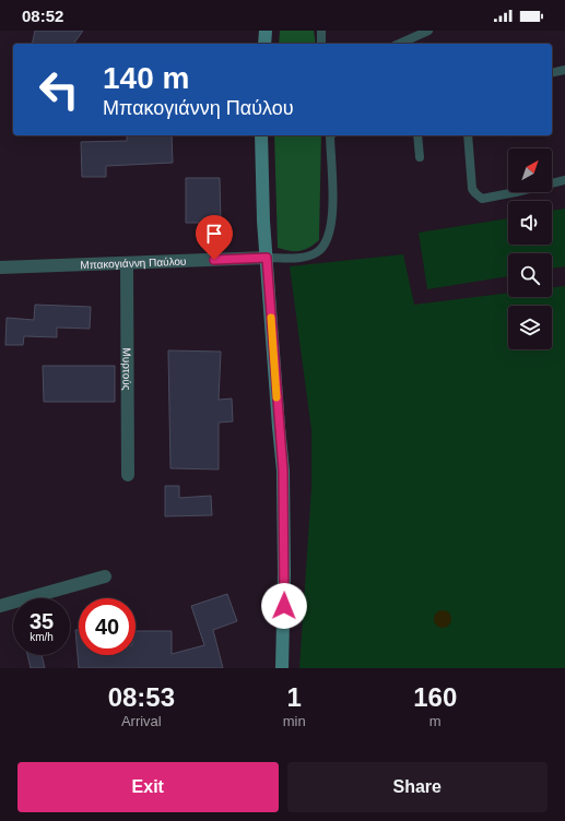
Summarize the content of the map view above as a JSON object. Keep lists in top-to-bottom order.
{
  "streets": {
    "street": ["Μπακογιάννη Παύλου", "Μυρτούς"]
  },
  "crossings": [
    ["Μπακογιάννη Παύλου", "Μυρτούς"]
  ],
  "north": "top right",
  "page": {
    "status": "08:52",
    "turn": ["140 m", "Μπακογιάννη Παύλου"],
    "speed": "35 km/h",
    "limit": "40",
    "eta": [
      "08:53",
      "Arrival",
      "1",
      "min",
      "160",
      "m"
    ],
    "buttons": ["Exit", "Share"]
  }
}
